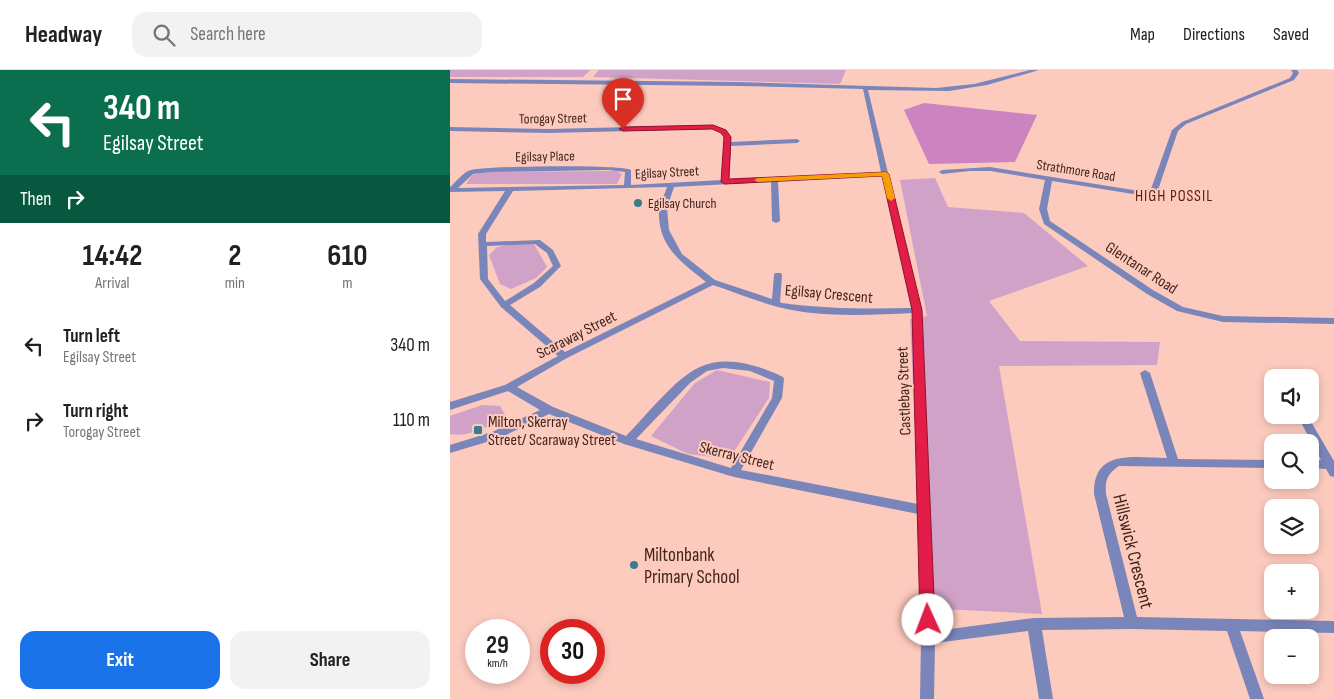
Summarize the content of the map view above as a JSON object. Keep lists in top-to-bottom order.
{
  "streets": {
    "street": [
      "Torogay Street",
      "Egilsay Place",
      "Strathmore Road",
      "Egilsay Street",
      "Glentanar Road",
      "Egilsay Crescent",
      "Scaraway Street",
      "Castlebay Street",
      "Skerray Street",
      "Hillswick Crescent"
    ]
  },
  "crossings": [
    ["Egilsay Place", "Egilsay Street"],
    ["Strathmore Road", "Glentanar Road"],
    ["Egilsay Street", "Egilsay Crescent"],
    ["Egilsay Street", "Castlebay Street"],
    ["Egilsay Crescent", "Scaraway Street"],
    ["Egilsay Crescent", "Castlebay Street"],
    ["Scaraway Street", "Skerray Street"],
    ["Castlebay Street", "Skerray Street"]
  ],
  "districts": ["HIGH POSSIL"],
  "places": {
    "other": ["Egilsay Church", "Miltonbank Primary School"],
    "transit": ["Milton, Skerray Street/ Scaraway Street"]
  },
  "page": {
    "header": "Headway",
    "search": "Search here",
    "nav": ["Map", "Directions", "Saved"],
    "turn": ["340 m", "Egilsay Street"],
    "then": "Then",
    "eta": [
      "14:42",
      "Arrival",
      "2",
      "min",
      "610",
      "m"
    ],
    "list": [
      {
        "name": "Turn left",
        "note": "Egilsay Street",
        "value": "340 m"
      },
      {
        "name": "Turn right",
        "note": "Torogay Street",
        "value": "110 m"
      }
    ],
    "map_buttons": ["+", "−"],
    "speed": "29 km/h",
    "limit": "30",
    "buttons": ["Exit", "Share"]
  }
}
